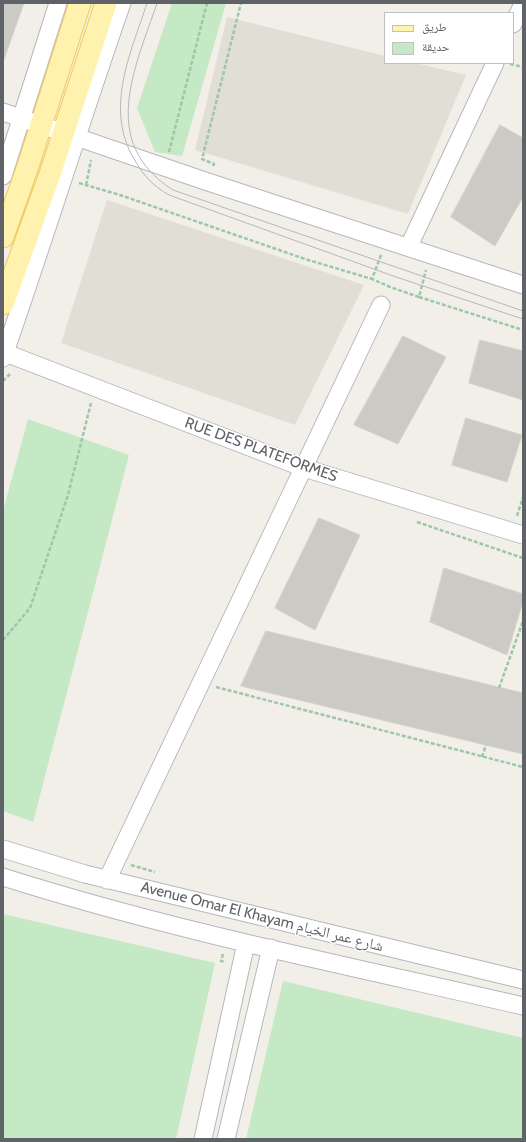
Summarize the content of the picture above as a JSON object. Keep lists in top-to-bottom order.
{
  "streets": {
    "street": ["RUE DES PLATEFORMES", "Avenue Omar El Khayam شارع عمر الخيام"]
  },
  "legend": ["طريق", "حديقة"]
}
